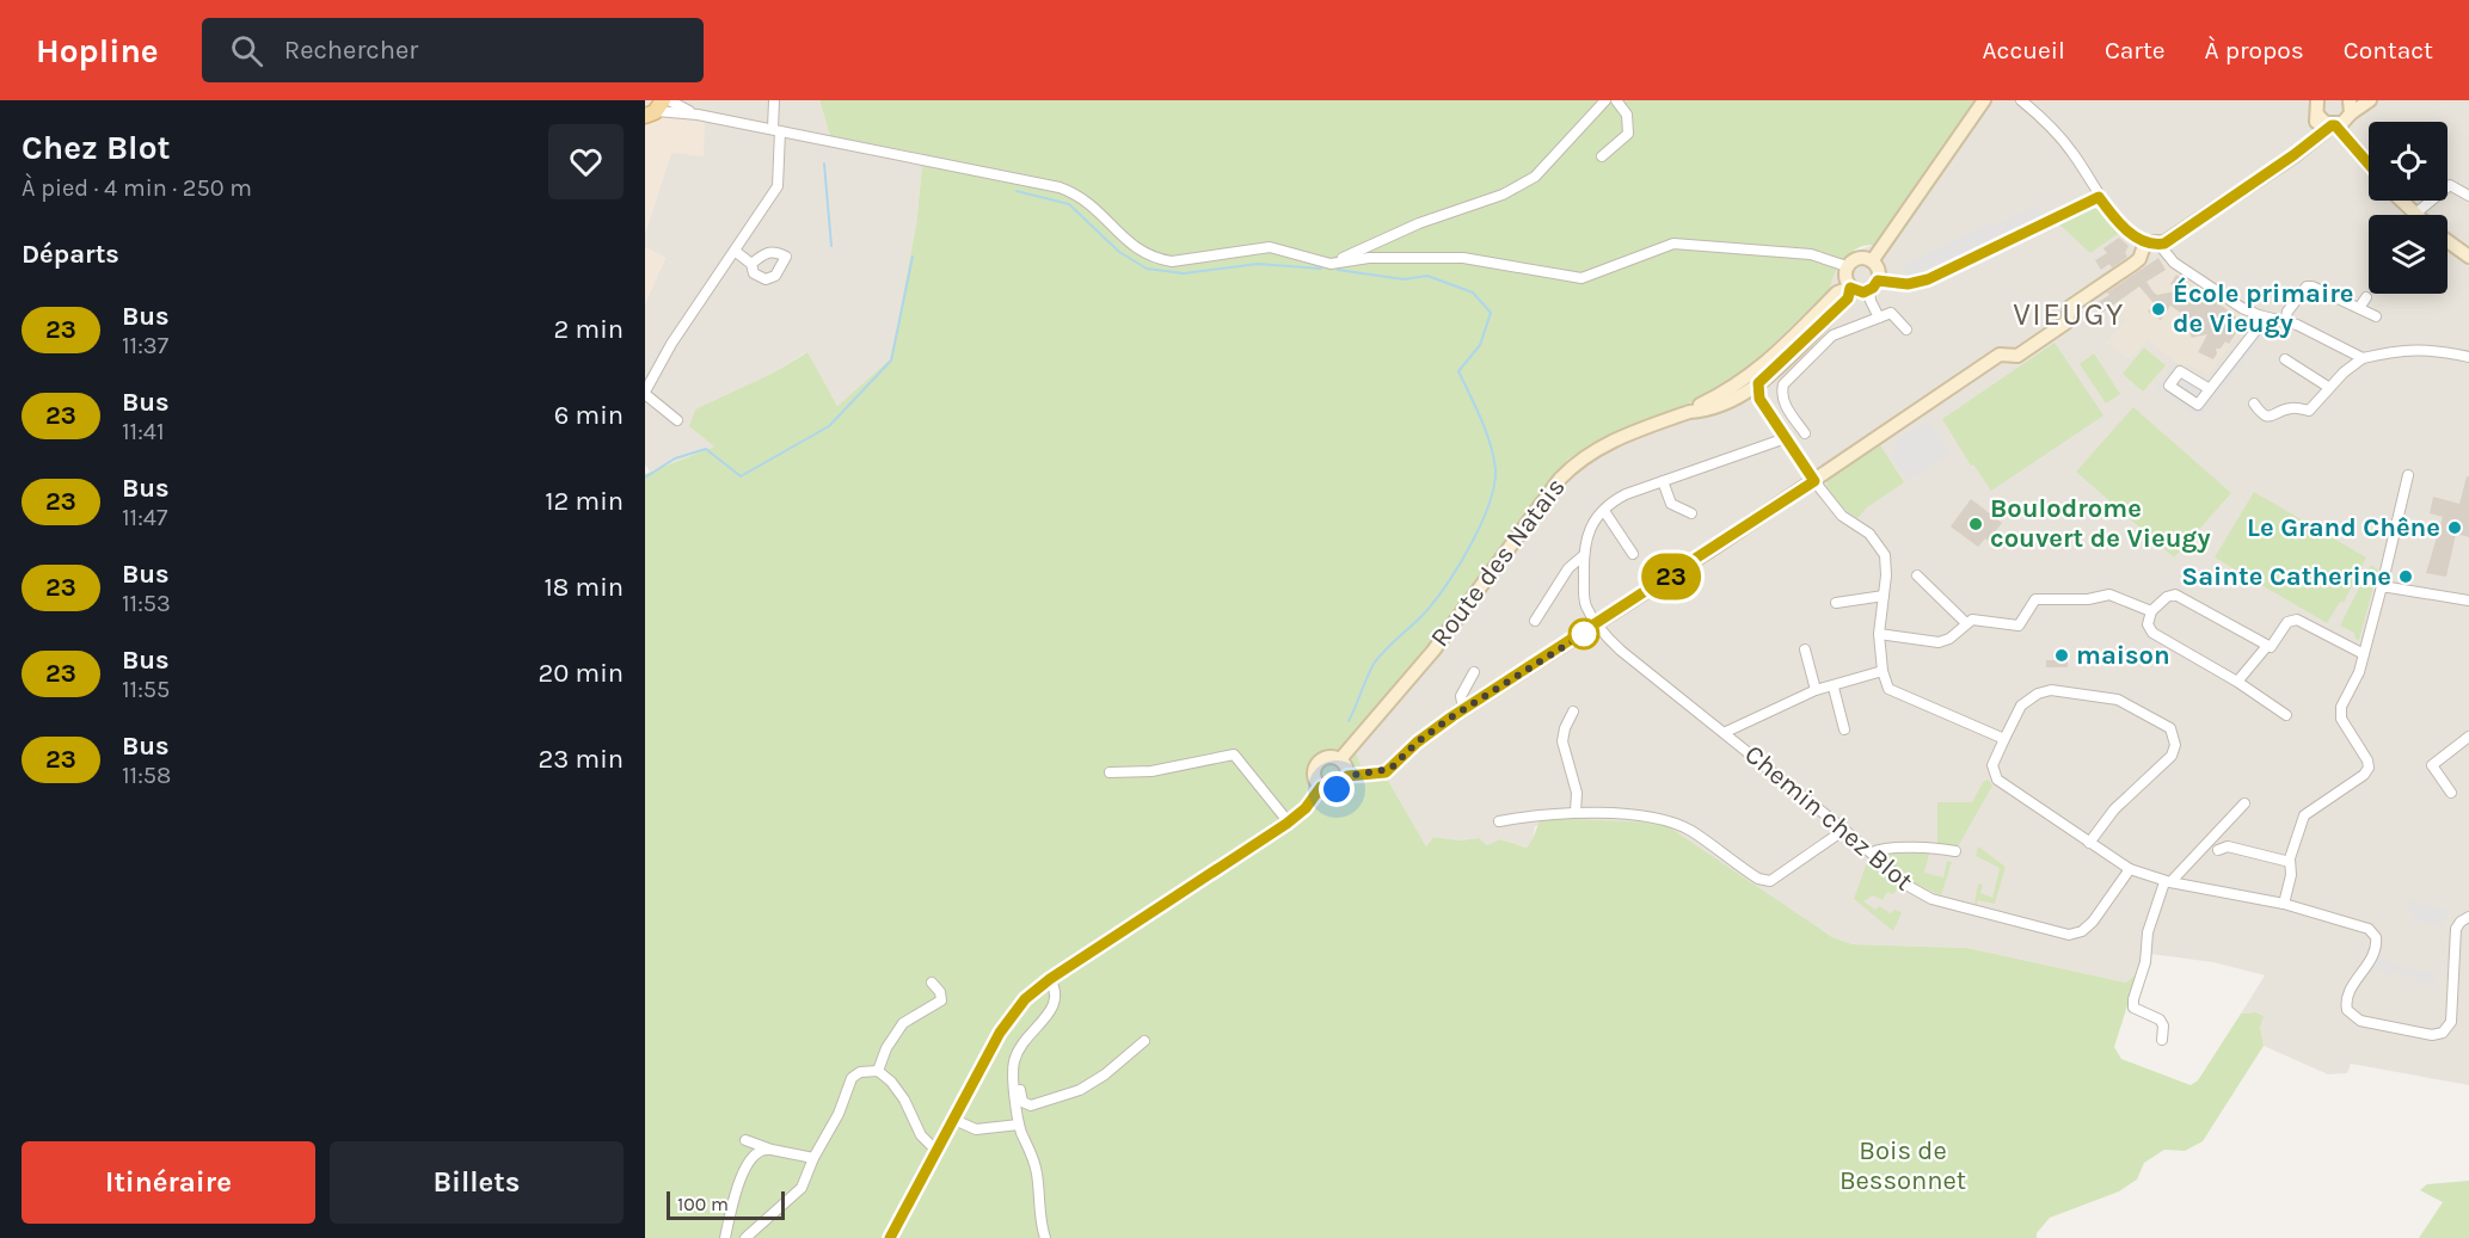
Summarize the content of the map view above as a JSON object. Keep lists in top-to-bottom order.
{
  "streets": {
    "street": ["Route des Natais", "Chemin chez Blot"]
  },
  "districts": ["VIEUGY"],
  "parks": ["Bois de Bessonnet"],
  "places": [
    "École primaire de Vieugy",
    "Boulodrome couvert de Vieugy",
    "Le Grand Chêne",
    "Sainte Catherine",
    "maison"
  ],
  "lines": ["bus line 23"],
  "scale_bar": "100 m",
  "page": {
    "header": "Hopline",
    "search": "Rechercher",
    "nav": [
      "Accueil",
      "Carte",
      "À propos",
      "Contact"
    ],
    "heading": [
      ["Chez Blot", "À pied · 4 min · 250 m"],
      "Départs"
    ],
    "on_map": "23",
    "list": [
      {
        "mark": "23",
        "name": "Bus",
        "note": "11:37",
        "value": "2 min"
      },
      {
        "mark": "23",
        "name": "Bus",
        "note": "11:41",
        "value": "6 min"
      },
      {
        "mark": "23",
        "name": "Bus",
        "note": "11:47",
        "value": "12 min"
      },
      {
        "mark": "23",
        "name": "Bus",
        "note": "11:53",
        "value": "18 min"
      },
      {
        "mark": "23",
        "name": "Bus",
        "note": "11:55",
        "value": "20 min"
      },
      {
        "mark": "23",
        "name": "Bus",
        "note": "11:58",
        "value": "23 min"
      }
    ],
    "buttons": ["Itinéraire", "Billets"],
    "scale": "100 m"
  }
}
